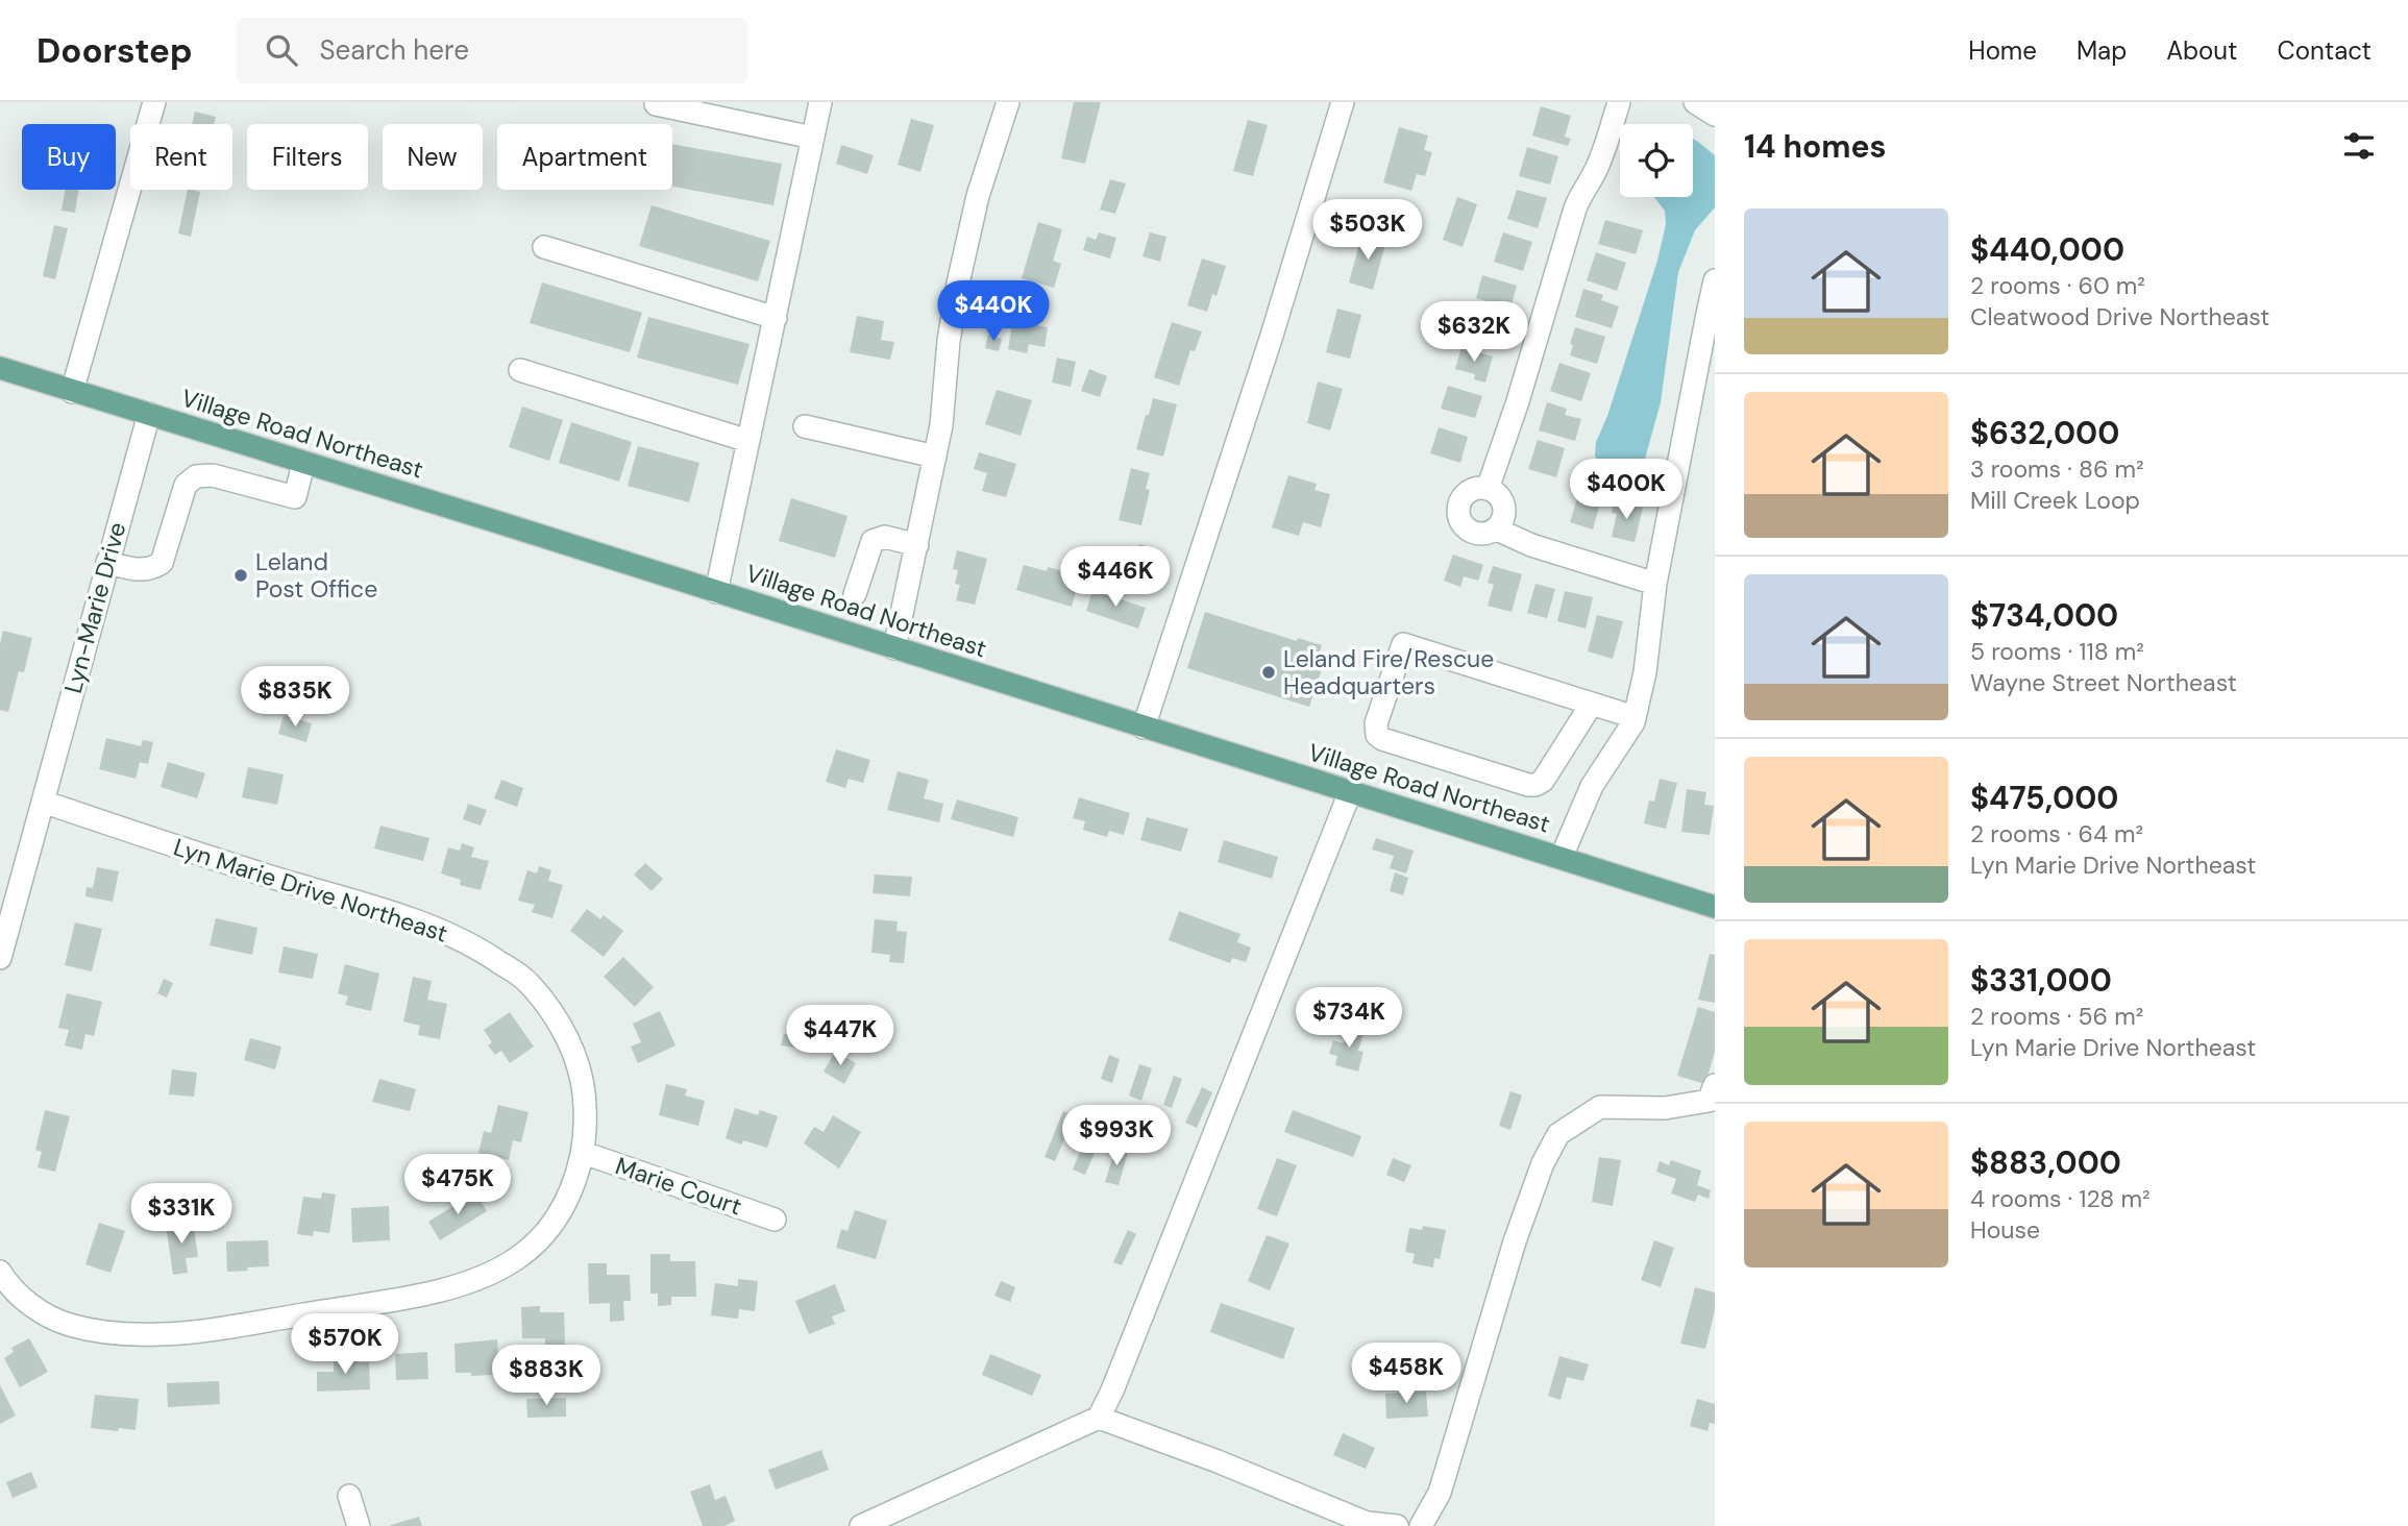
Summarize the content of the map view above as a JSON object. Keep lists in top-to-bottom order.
{
  "streets": {
    "main road": ["Village Road Northeast"],
    "street": ["Lyn-Marie Drive", "Lyn Marie Drive Northeast", "Marie Court"]
  },
  "crossings": [
    ["Village Road Northeast", "Lyn-Marie Drive"],
    ["Lyn-Marie Drive", "Lyn Marie Drive Northeast"],
    ["Lyn Marie Drive Northeast", "Marie Court"]
  ],
  "places": ["Leland Post Office", "Leland Fire/Rescue Headquarters"],
  "page": {
    "header": "Doorstep",
    "search": "Search here",
    "nav": [
      "Home",
      "Map",
      "About",
      "Contact"
    ],
    "heading": "14 homes",
    "chip": [
      "Buy",
      "Rent",
      "Filters",
      "New",
      "Apartment"
    ],
    "list": [
      {
        "name": "$440,000",
        "note": "2 rooms · 60 m² · Cleatwood Drive Northeast"
      },
      {
        "name": "$632,000",
        "note": "3 rooms · 86 m² · Mill Creek Loop"
      },
      {
        "name": "$734,000",
        "note": "5 rooms · 118 m² · Wayne Street Northeast"
      },
      {
        "name": "$475,000",
        "note": "2 rooms · 64 m² · Lyn Marie Drive Northeast"
      },
      {
        "name": "$331,000",
        "note": "2 rooms · 56 m² · Lyn Marie Drive Northeast"
      },
      {
        "name": "$883,000",
        "note": "4 rooms · 128 m² · House"
      }
    ],
    "price": [
      "$503K",
      "$440K",
      "$632K",
      "$400K",
      "$446K",
      "$835K",
      "$734K",
      "$447K",
      "$993K",
      "$475K",
      "$331K",
      "$570K",
      "$458K",
      "$883K"
    ]
  }
}
